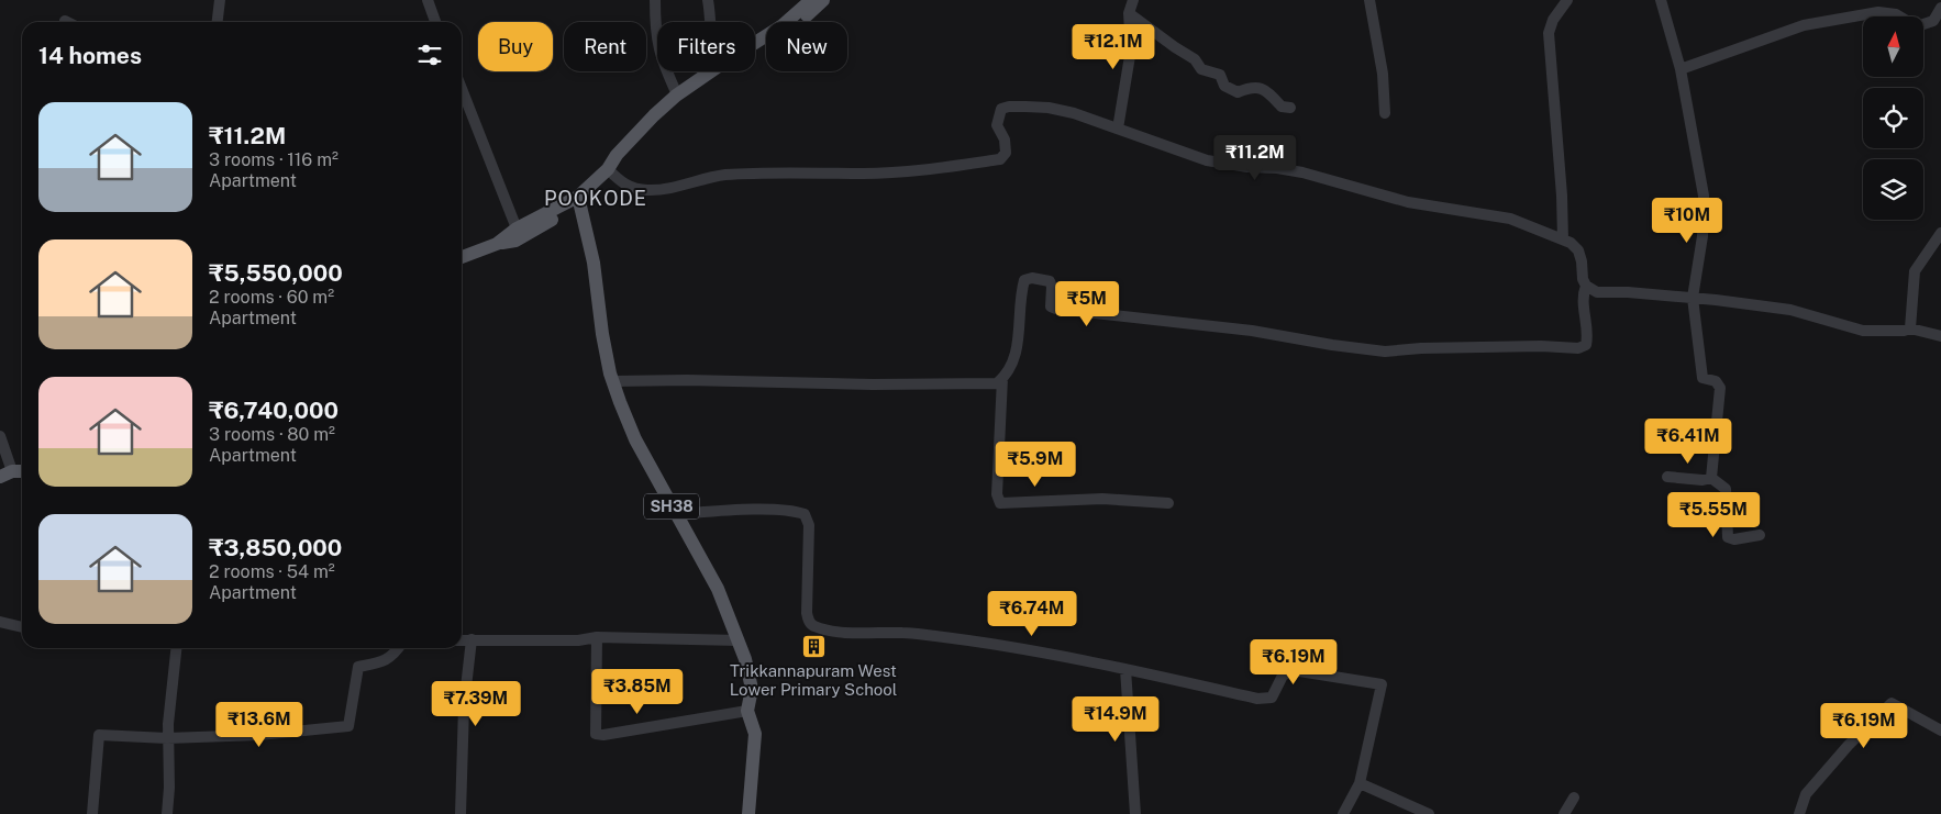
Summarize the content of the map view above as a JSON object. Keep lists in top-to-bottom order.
{
  "streets": {
    "main road": ["SH38"]
  },
  "districts": ["POOKODE"],
  "places": {
    "building": ["Trikkannapuram West Lower Primary School"]
  },
  "north": "top",
  "page": {
    "chip": [
      "Buy",
      "Rent",
      "Filters",
      "New"
    ],
    "heading": "14 homes",
    "price": [
      "₹12.1M",
      "₹11.2M",
      "₹10M",
      "₹5M",
      "₹6.41M",
      "₹5.9M",
      "₹5.55M",
      "₹6.74M",
      "₹6.19M",
      "₹3.85M",
      "₹7.39M",
      "₹14.9M",
      "₹13.6M",
      "₹6.19M"
    ],
    "list": [
      {
        "name": "₹11.2M",
        "note": "3 rooms · 116 m² · Apartment"
      },
      {
        "name": "₹5,550,000",
        "note": "2 rooms · 60 m² · Apartment"
      },
      {
        "name": "₹6,740,000",
        "note": "3 rooms · 80 m² · Apartment"
      },
      {
        "name": "₹3,850,000",
        "note": "2 rooms · 54 m² · Apartment"
      }
    ]
  }
}
